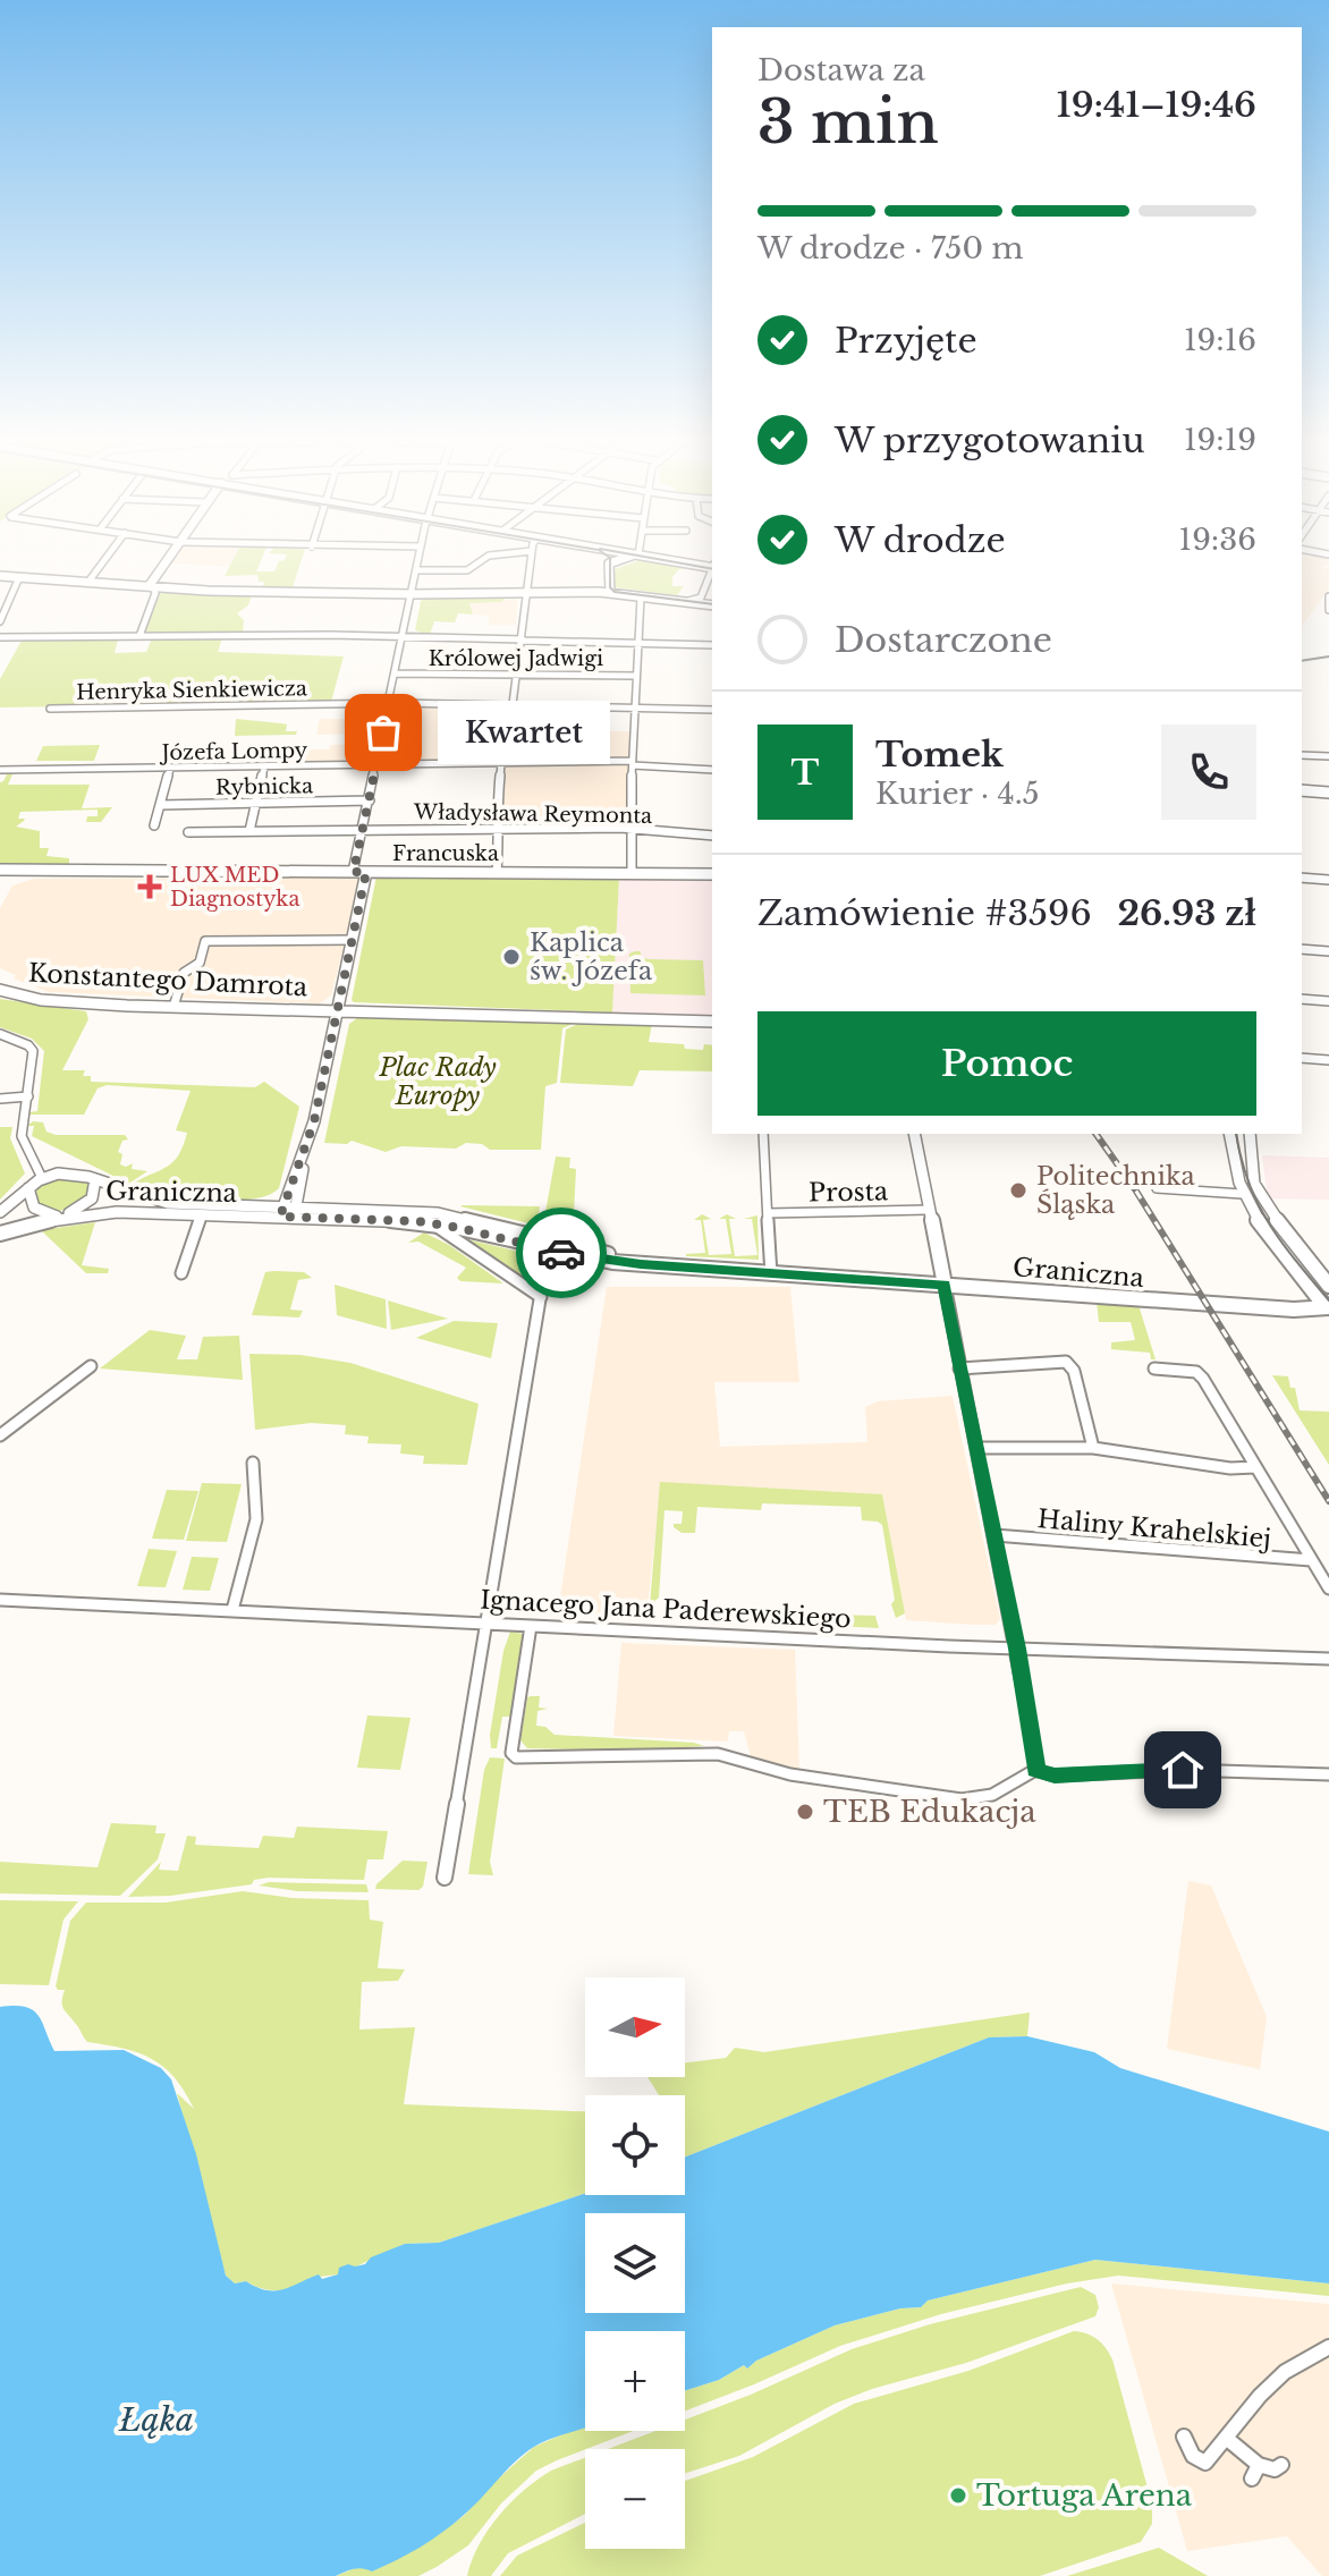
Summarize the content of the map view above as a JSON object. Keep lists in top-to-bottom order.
{
  "streets": {
    "street": [
      "Królowej Jadwigi",
      "Henryka Sienkiewicza",
      "Józefa Lompy",
      "Rybnicka",
      "Władysława Reymonta",
      "Francuska",
      "Konstantego Damrota",
      "Graniczna",
      "Prosta",
      "Haliny Krahelskiej",
      "Ignacego Jana Paderewskiego"
    ]
  },
  "water": ["Łąka"],
  "parks": ["Plac Rady Europy"],
  "places": {
    "other": [
      "Kwartet",
      "Kaplica św. Józefa",
      "Politechnika Śląska",
      "TEB Edukacja",
      "Tortuga Arena"
    ],
    "health": ["LUX MED Diagnostyka"]
  },
  "north": "right",
  "page": {
    "heading": ["3 min", "Dostawa za", "19:41–19:46"],
    "panel": [
      "Tomek",
      "Kurier · 4.5",
      "Zamówienie #3596",
      "26.93 zł"
    ],
    "bar": "W drodze · 750 m",
    "list": [
      ["Przyjęte", "19:16"],
      ["W przygotowaniu", "19:19"],
      ["W drodze", "19:36"],
      "Dostarczone"
    ],
    "bubble": "Kwartet",
    "round": "T",
    "buttons": "Pomoc",
    "map_buttons": ["+", "−"]
  }
}
